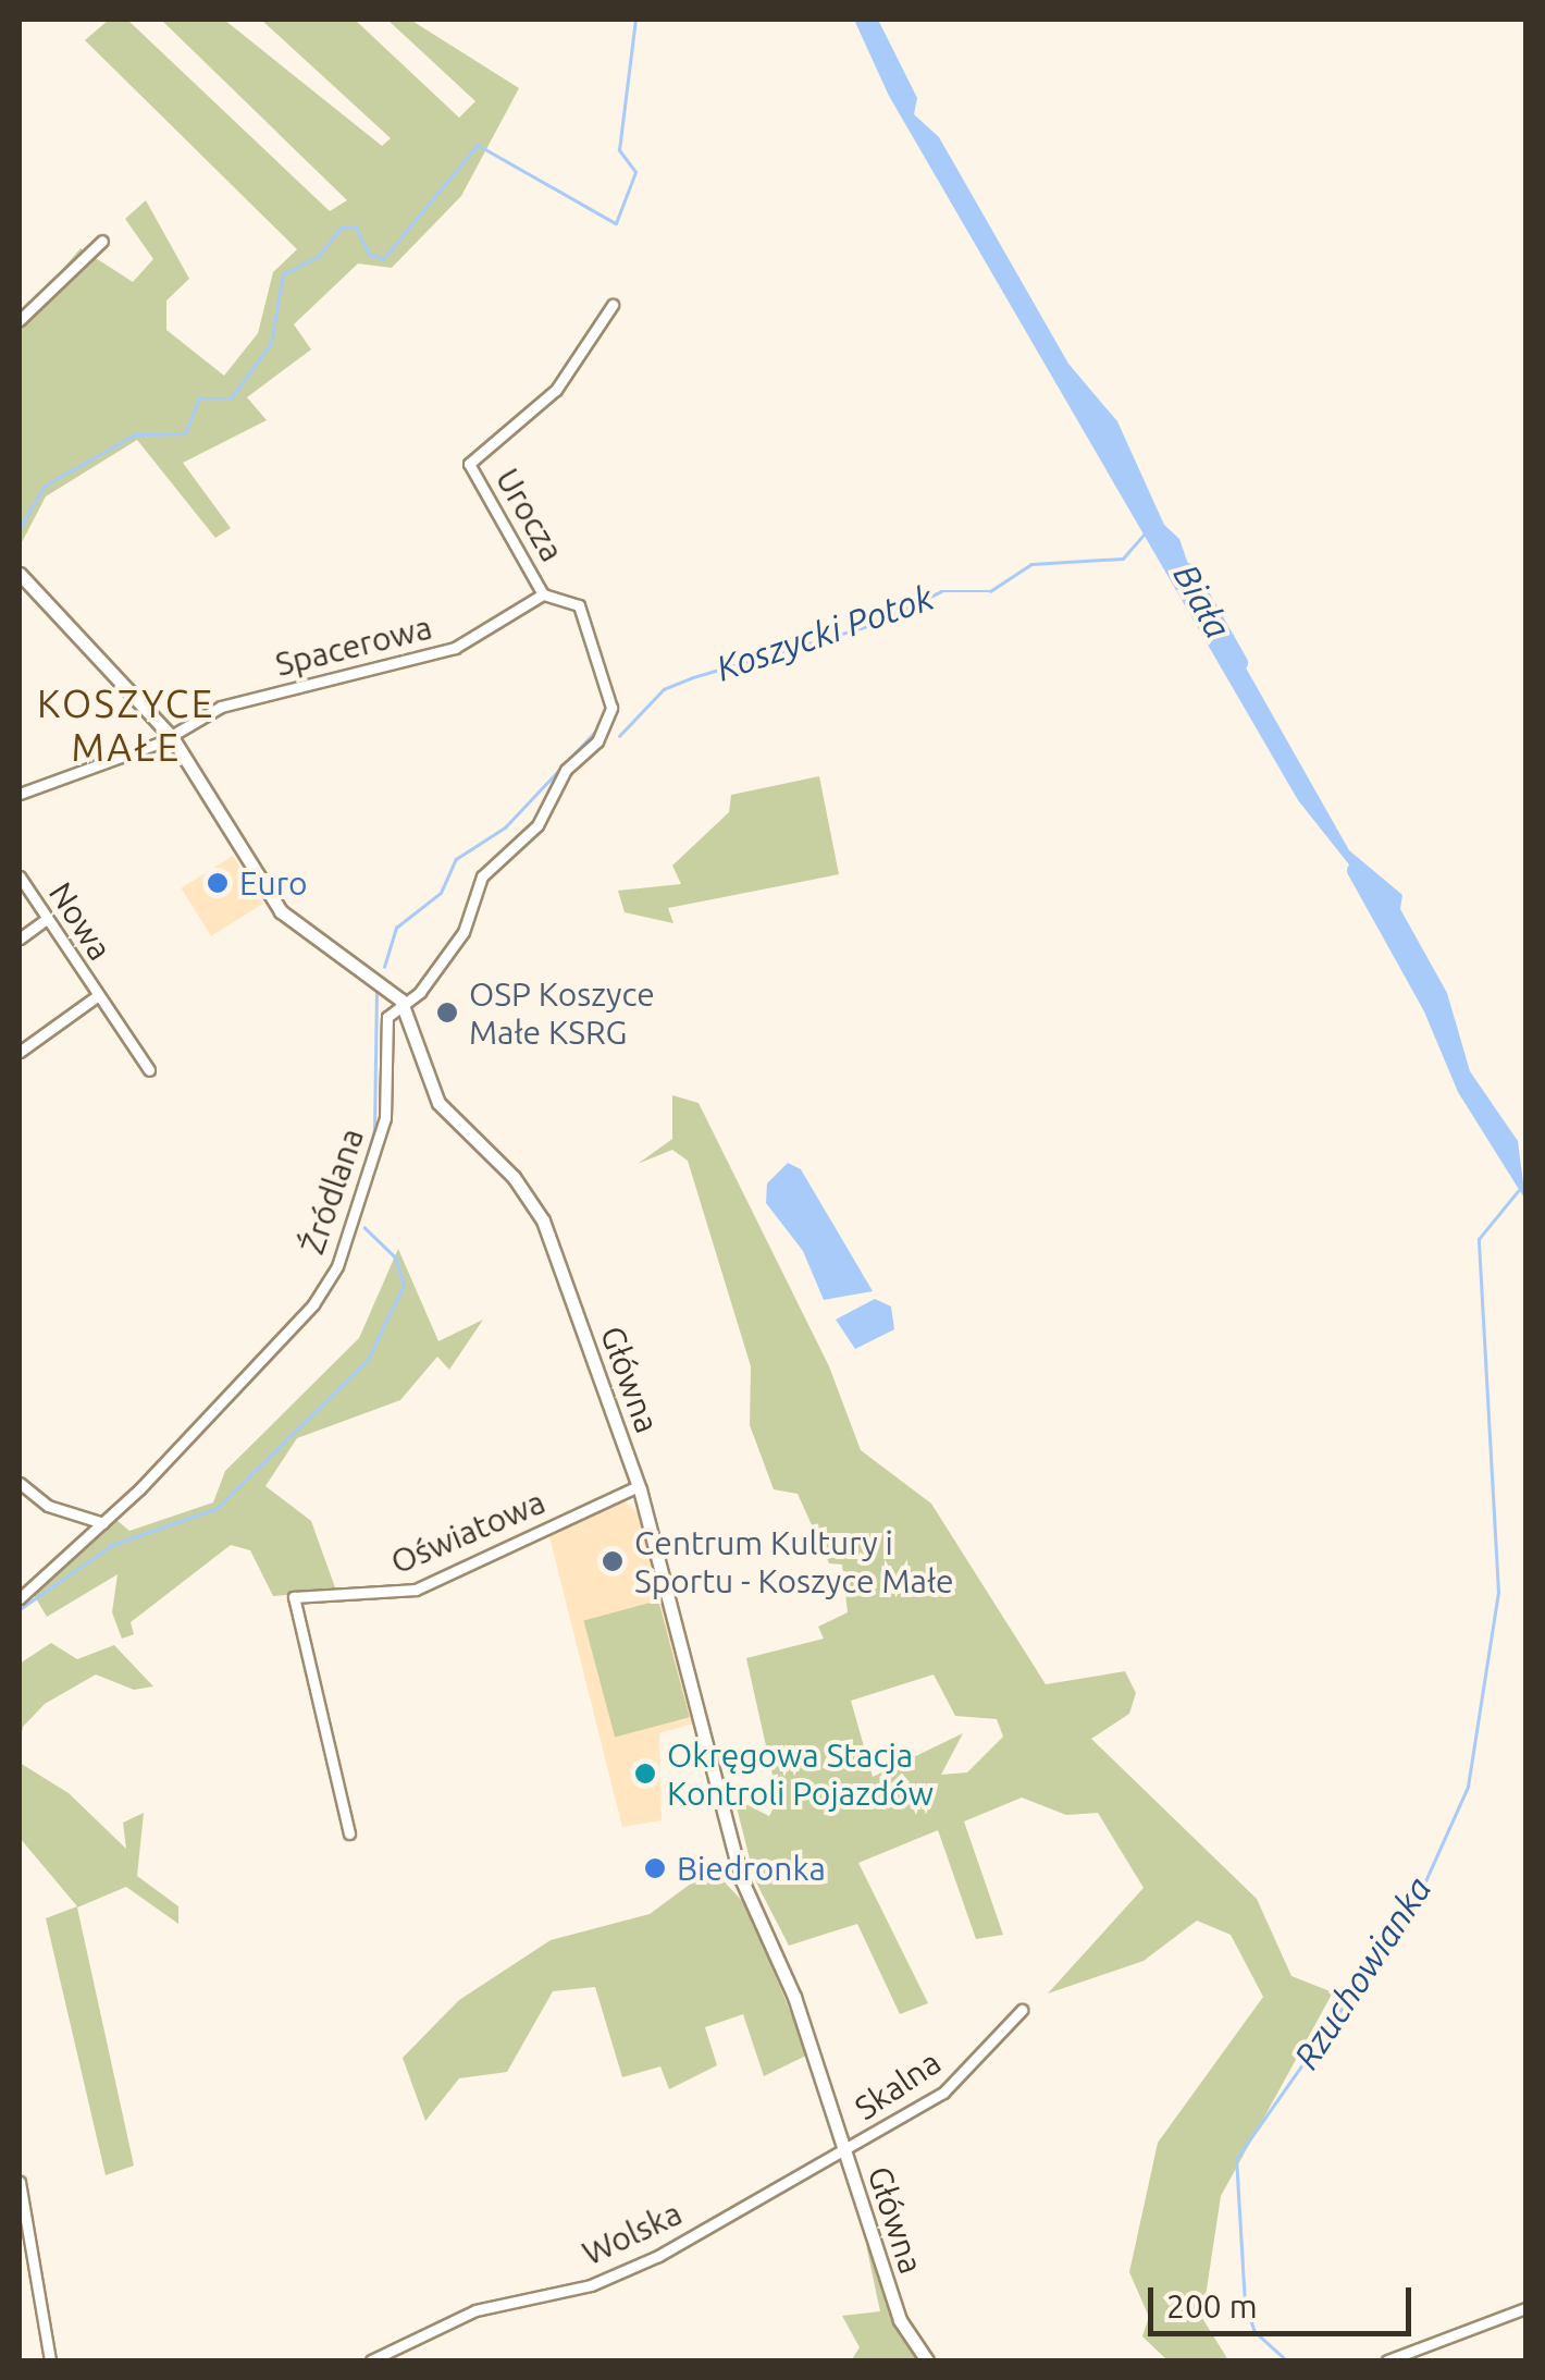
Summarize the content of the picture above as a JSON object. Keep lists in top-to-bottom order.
{
  "streets": {
    "street": [
      "Urocza",
      "Spacerowa",
      "Nowa",
      "Źródlana",
      "Główna",
      "Oświatowa",
      "Skalna",
      "Wolska"
    ]
  },
  "crossings": [
    ["Urocza", "Spacerowa"],
    ["Źródlana", "Główna"],
    ["Główna", "Oświatowa"],
    ["Główna", "Skalna"],
    ["Główna", "Wolska"],
    ["Skalna", "Wolska"]
  ],
  "districts": ["KOSZYCE MAŁE"],
  "water": ["Biała", "Koszycki Potok", "Rzuchowianka"],
  "places": [
    "Euro",
    "OSP Koszyce Małe KSRG",
    "Centrum Kultury i Sportu - Koszyce Małe",
    "Okręgowa Stacja Kontroli Pojazdów",
    "Biedronka"
  ],
  "scale_bar": "200 m"
}
